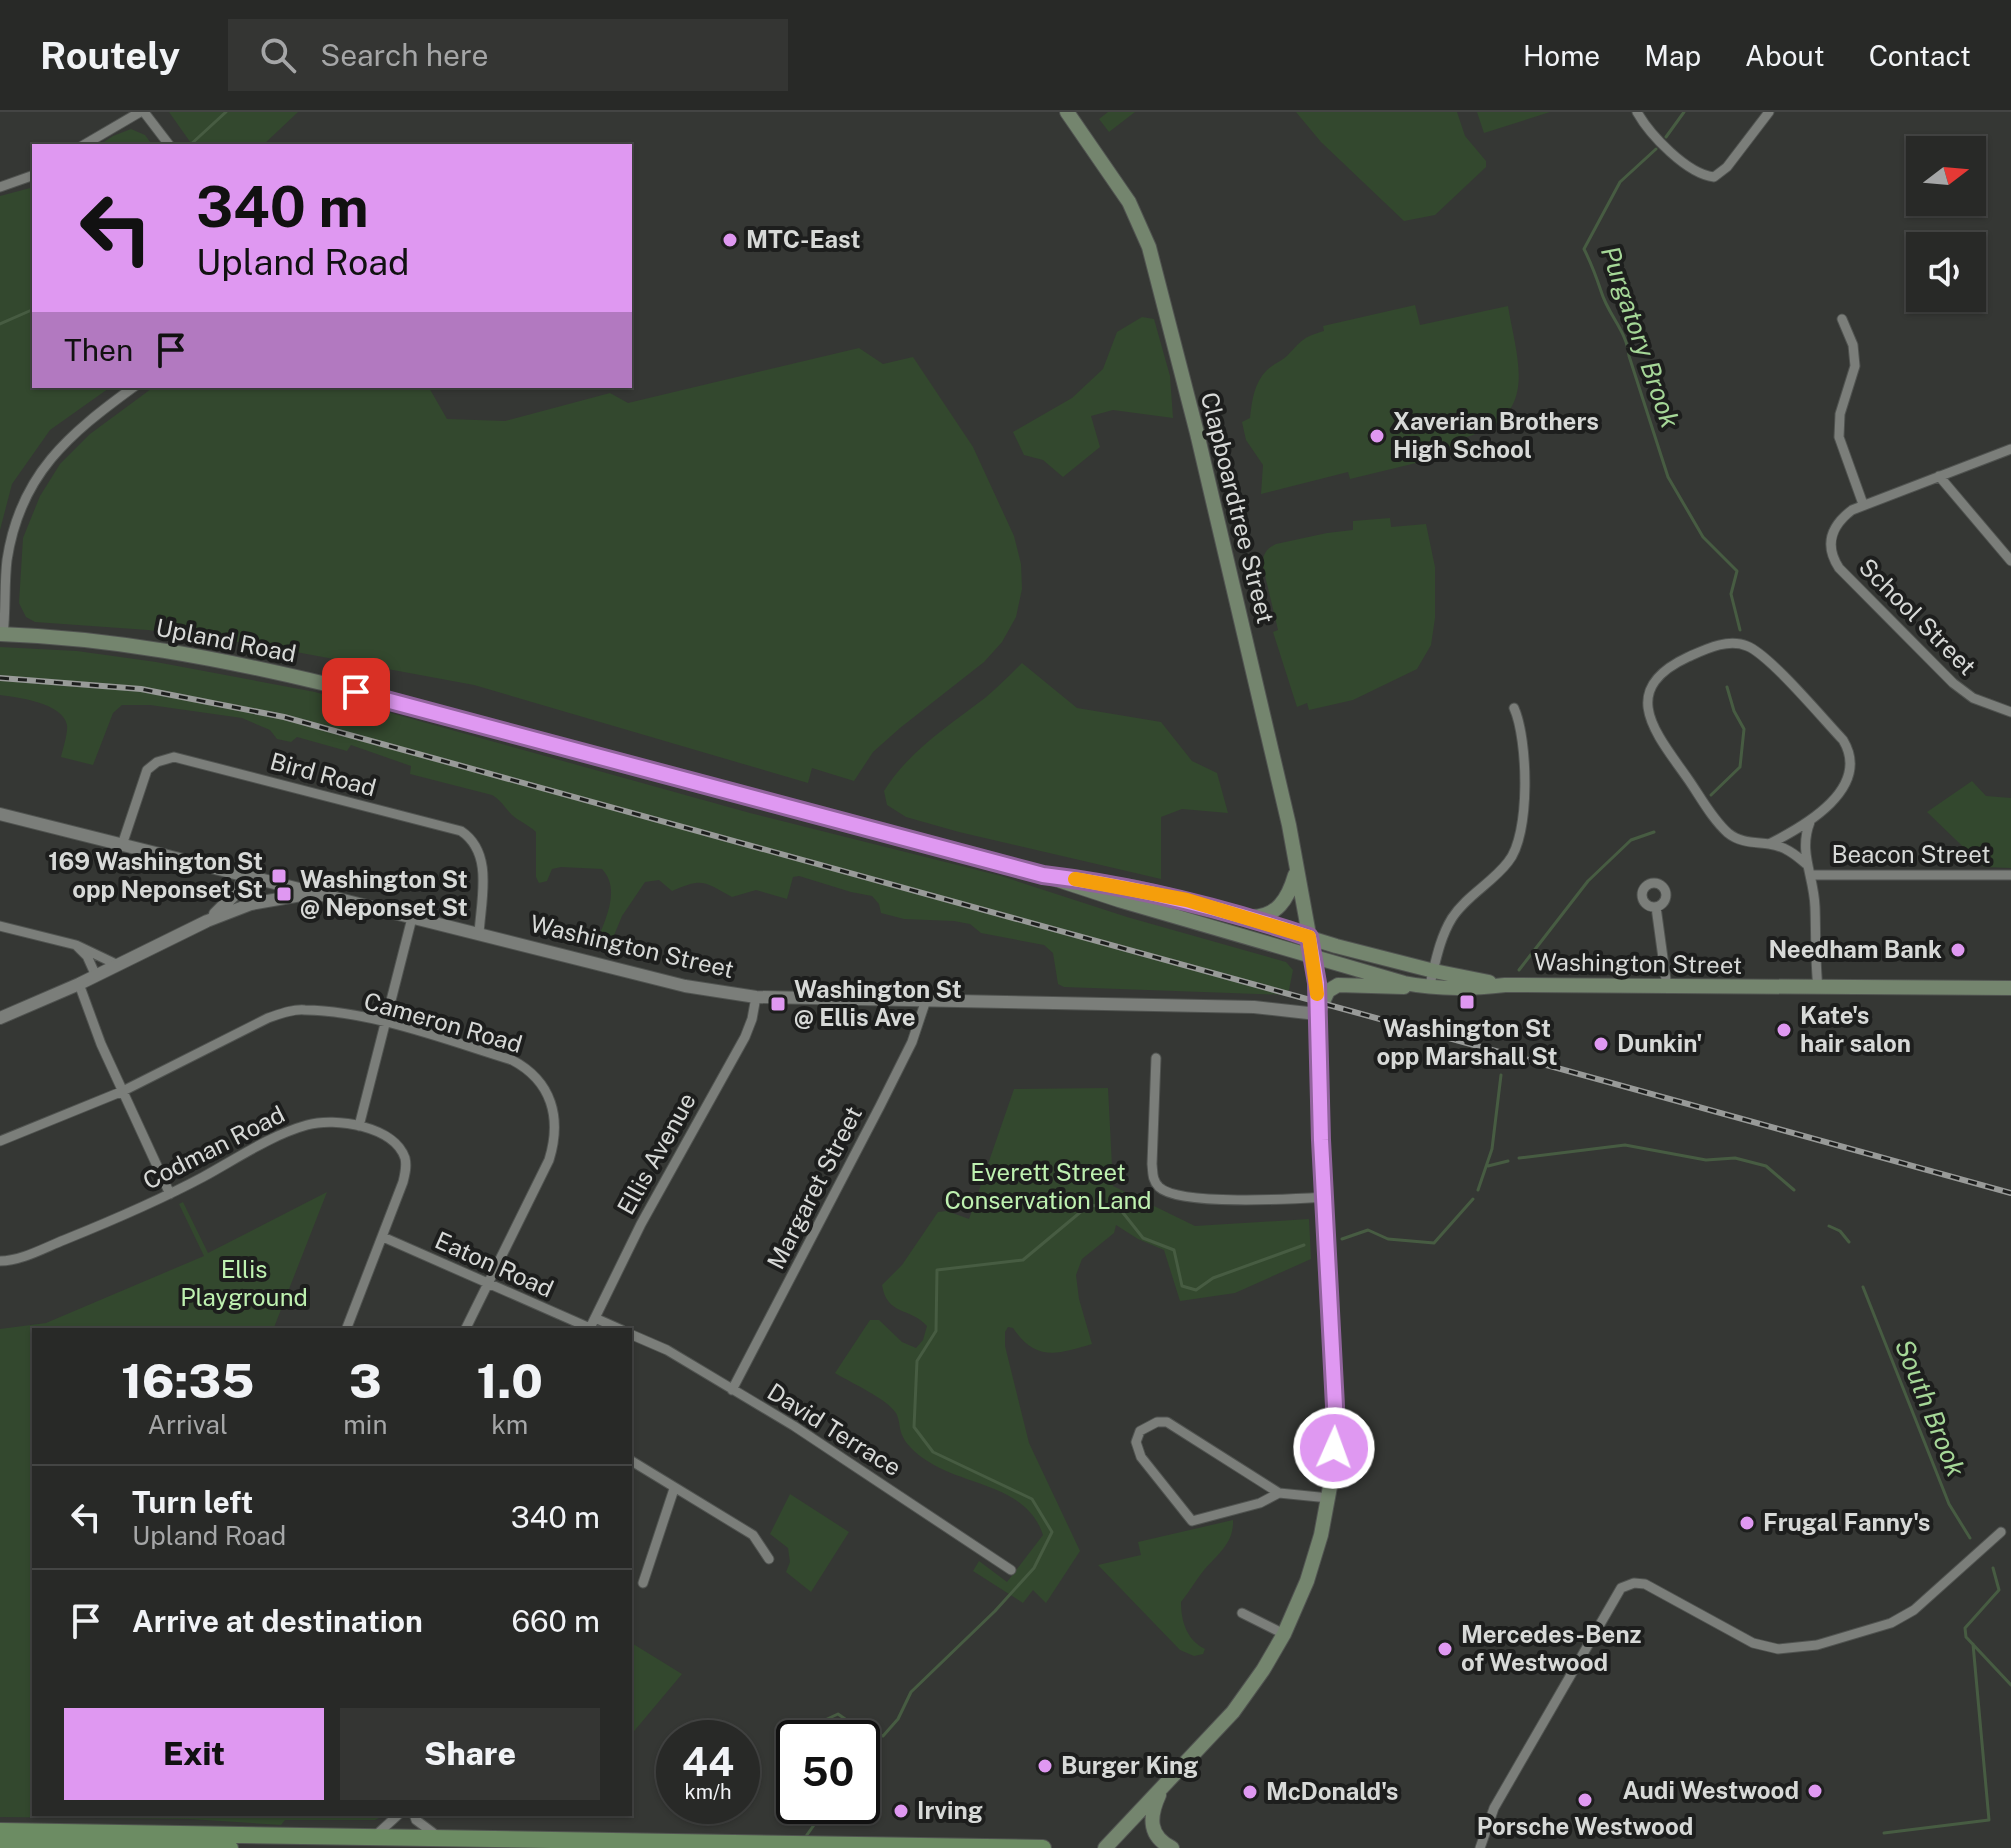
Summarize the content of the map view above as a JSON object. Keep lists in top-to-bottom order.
{
  "streets": {
    "main road": ["Clapboardtree Street", "Upland Road", "Washington Street"],
    "street": [
      "School Street",
      "Bird Road",
      "Beacon Street",
      "Cameron Road",
      "Codman Road",
      "Ellis Avenue",
      "Margaret Street",
      "Eaton Road",
      "David Terrace"
    ]
  },
  "crossings": [
    ["Clapboardtree Street", "Upland Road"],
    ["Clapboardtree Street", "Washington Street"],
    ["Upland Road", "Washington Street"],
    ["Bird Road", "Washington Street"],
    ["Washington Street", "Ellis Avenue"],
    ["Washington Street", "Margaret Street"],
    ["Cameron Road", "Eaton Road"],
    ["Codman Road", "Eaton Road"],
    ["Margaret Street", "David Terrace"]
  ],
  "water": ["Purgatory Brook", "South Brook"],
  "parks": ["Everett Street Conservation Land", "Ellis Playground"],
  "places": {
    "other": [
      "MTC-East",
      "Xaverian Brothers High School",
      "Needham Bank",
      "Kate's hair salon",
      "Dunkin'",
      "Frugal Fanny's",
      "Mercedes-Benz of Westwood",
      "Burger King",
      "Audi Westwood",
      "McDonald's",
      "Porsche Westwood",
      "Irving"
    ],
    "transit": [
      "169 Washington St opp Neponset St",
      "Washington St @ Neponset St",
      "Washington St opp Marshall St",
      "Washington St @ Ellis Ave"
    ]
  },
  "north": "right",
  "page": {
    "header": "Routely",
    "search": "Search here",
    "nav": [
      "Home",
      "Map",
      "About",
      "Contact"
    ],
    "turn": ["340 m", "Upland Road"],
    "then": "Then",
    "eta": [
      "16:35",
      "Arrival",
      "3",
      "min",
      "1.0",
      "km"
    ],
    "list": [
      {
        "name": "Turn left",
        "note": "Upland Road",
        "value": "340 m"
      },
      {
        "name": "Arrive at destination",
        "value": "660 m"
      }
    ],
    "buttons": ["Exit", "Share"],
    "speed": "44 km/h",
    "limit": "50"
  }
}
